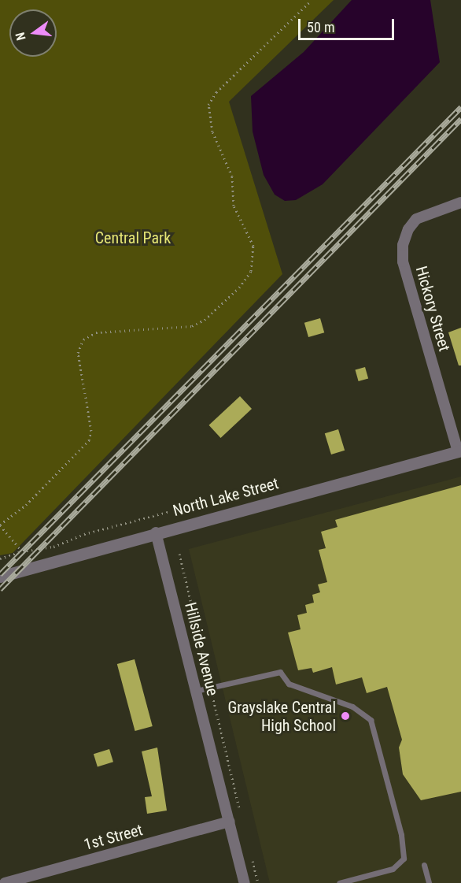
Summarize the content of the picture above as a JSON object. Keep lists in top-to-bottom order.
{
  "streets": {
    "street": [
      "Hickory Street",
      "North Lake Street",
      "Hillside Avenue",
      "1st Street"
    ]
  },
  "crossings": [
    ["Hickory Street", "North Lake Street"],
    ["North Lake Street", "Hillside Avenue"],
    ["Hillside Avenue", "1st Street"]
  ],
  "parks": ["Central Park"],
  "places": ["Grayslake Central High School"],
  "scale_bar": "50 m",
  "north": "left"
}
